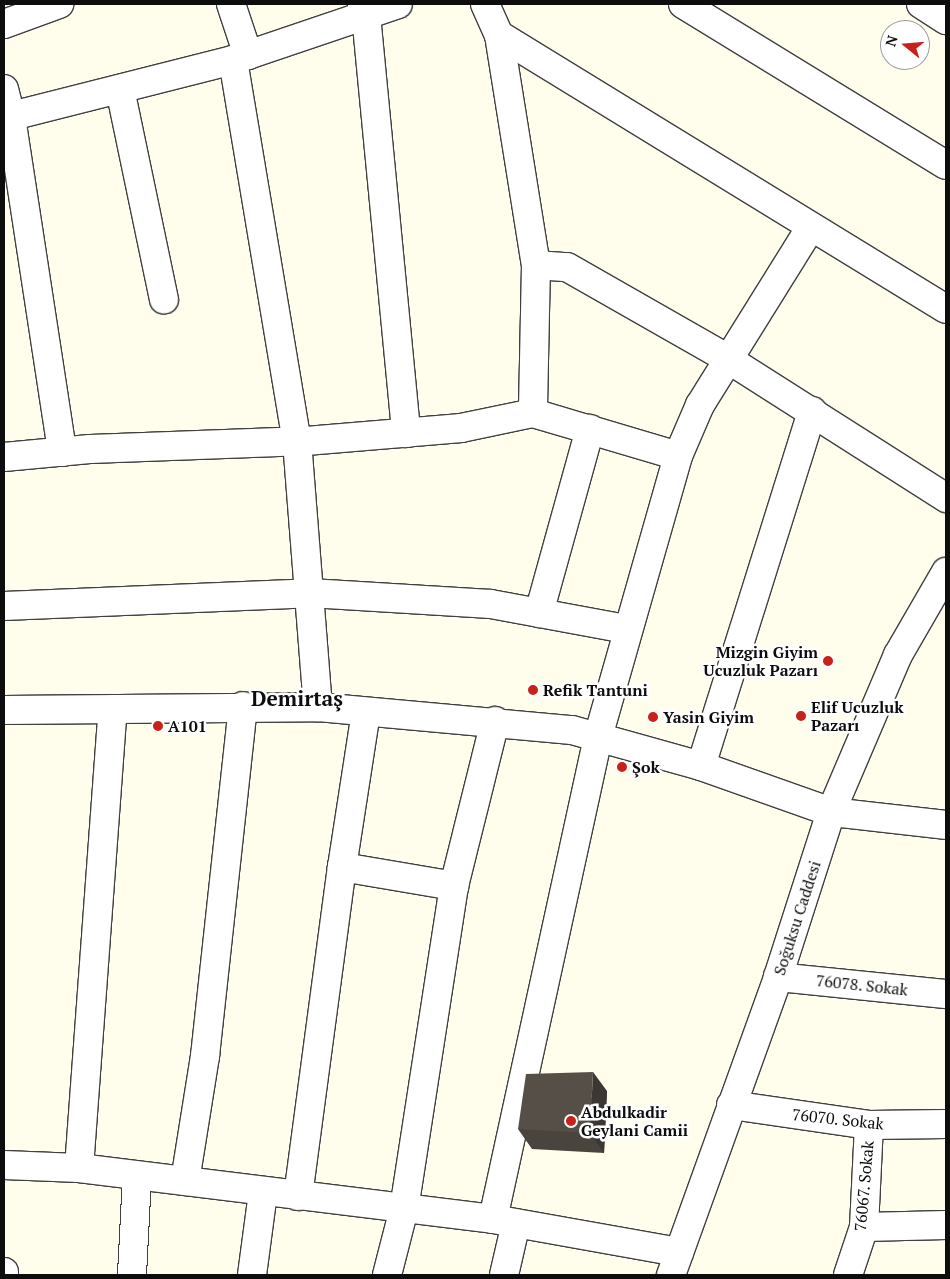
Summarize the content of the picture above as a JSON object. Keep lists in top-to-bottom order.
{
  "streets": {
    "street": [
      "Soğuksu Caddesi",
      "76078. Sokak",
      "76070. Sokak",
      "76067. Sokak"
    ]
  },
  "crossings": [
    ["Soğuksu Caddesi", "76078. Sokak"],
    ["Soğuksu Caddesi", "76070. Sokak"],
    ["76070. Sokak", "76067. Sokak"]
  ],
  "districts": ["Demirtaş"],
  "places": [
    "Mizgin Giyim Ucuzluk Pazarı",
    "Refik Tantuni",
    "Elif Ucuzluk Pazarı",
    "Yasin Giyim",
    "A101",
    "Şok",
    "Abdulkadir Geylani Camii"
  ],
  "north": "left"
}
